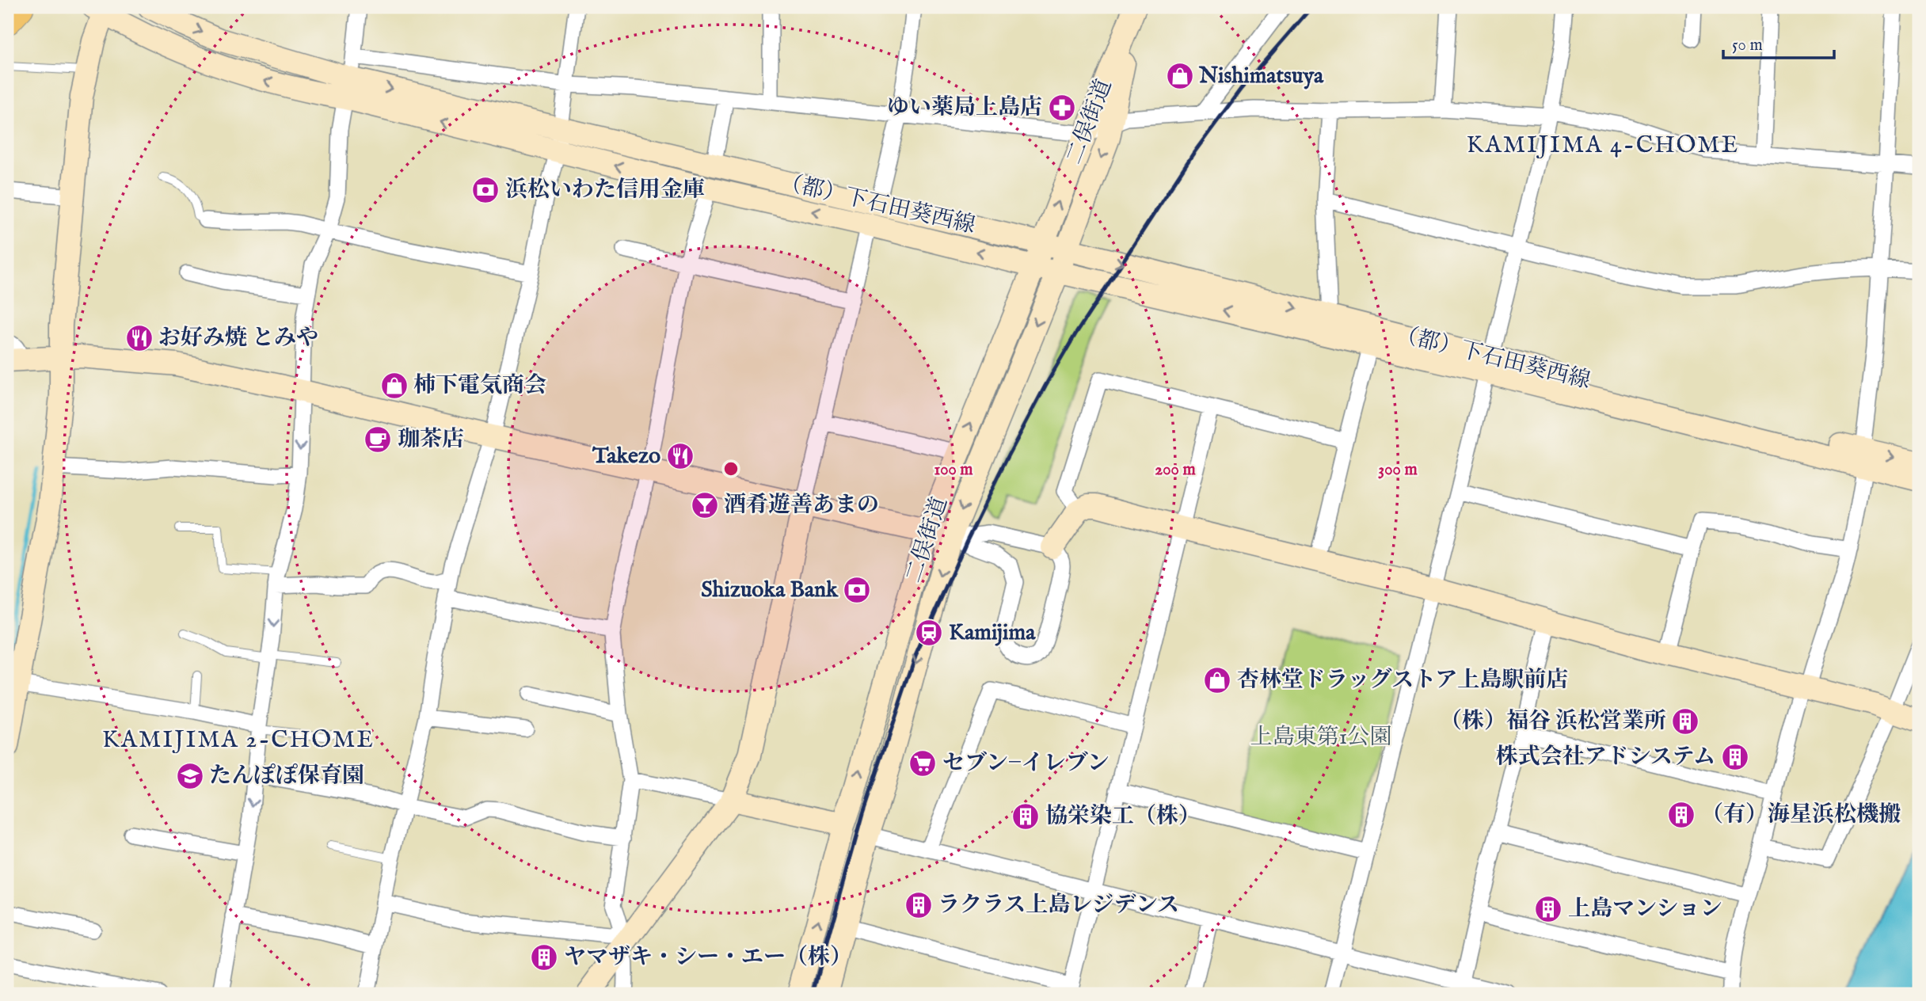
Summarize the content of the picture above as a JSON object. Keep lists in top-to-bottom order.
{
  "streets": {
    "street": ["二俣街道", "（都）下石田葵西線"]
  },
  "crossings": [
    ["二俣街道", "（都）下石田葵西線"]
  ],
  "districts": ["KAMIJIMA 4-CHOME", "KAMIJIMA 2-CHOME"],
  "parks": ["上島東第1公園"],
  "places": {
    "shop": ["Nishimatsuya", "柿下電気商会", "杏林堂ドラッグストア上島駅前店"],
    "pharmacy": ["ゆい薬局上島店"],
    "bank": ["浜松いわた信用金庫", "Shizuoka Bank"],
    "restaurant": ["お好み焼 とみや", "Takezo"],
    "cafe": ["珈茶店"],
    "bar": ["酒肴遊善あまの"],
    "station": ["Kamijima"],
    "building": [
      "（株）福谷 浜松営業所",
      "株式会社アドシステム",
      "（有）海星浜松機搬",
      "協栄染工（株）",
      "ラクラス上島レジデンス",
      "上島マンション",
      "ヤマザキ・シー・エー（株）"
    ],
    "supermarket": ["セブン−イレブン"],
    "school or university": ["たんぽぽ保育園"]
  },
  "scale_bar": "50 m",
  "rings": ["100 m", "200 m", "300 m"]
}
